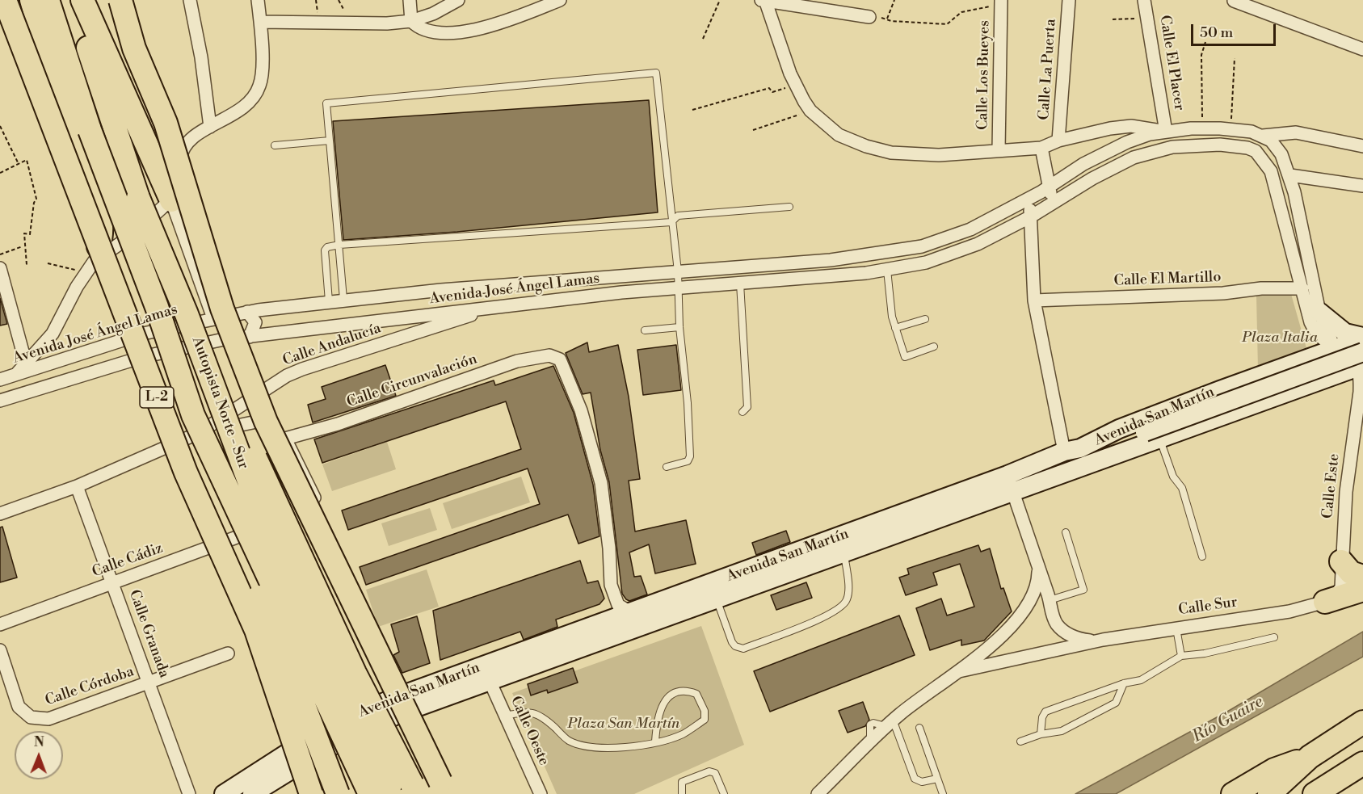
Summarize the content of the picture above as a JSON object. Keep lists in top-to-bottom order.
{
  "streets": {
    "highway": ["L-2", "Autopista Norte - Sur"],
    "main road": ["Avenida San Martín"],
    "street": [
      "Calle El Placer",
      "Calle La Puerta",
      "Calle Los Bueyes",
      "Calle El Martillo",
      "Avenida José Ángel Lamas",
      "Calle Andalucía",
      "Calle Circunvalación",
      "Calle Este",
      "Calle Cádiz",
      "Calle Sur",
      "Calle Granada",
      "Calle Córdoba",
      "Calle Oeste"
    ]
  },
  "crossings": [
    ["Calle El Placer", "Avenida José Ángel Lamas"],
    ["Calle El Martillo", "Avenida José Ángel Lamas"],
    ["Avenida José Ángel Lamas", "Calle Andalucía"],
    ["Avenida José Ángel Lamas", "Avenida San Martín"],
    ["Avenida José Ángel Lamas", "Calle Este"],
    ["Calle Andalucía", "L-2"],
    ["Calle Andalucía", "Autopista Norte - Sur"],
    ["Calle Andalucía", "Calle Granada"],
    ["Calle Circunvalación", "Avenida San Martín"],
    ["L-2", "Autopista Norte - Sur"],
    ["Avenida San Martín", "Calle Sur"],
    ["Avenida San Martín", "Calle Oeste"],
    ["Calle Este", "Calle Sur"],
    ["Calle Cádiz", "Calle Granada"],
    ["Calle Granada", "Calle Córdoba"]
  ],
  "water": ["Río Guaire"],
  "parks": ["Plaza Italia", "Plaza San Martín"],
  "scale_bar": "50 m",
  "north": "top"
}
